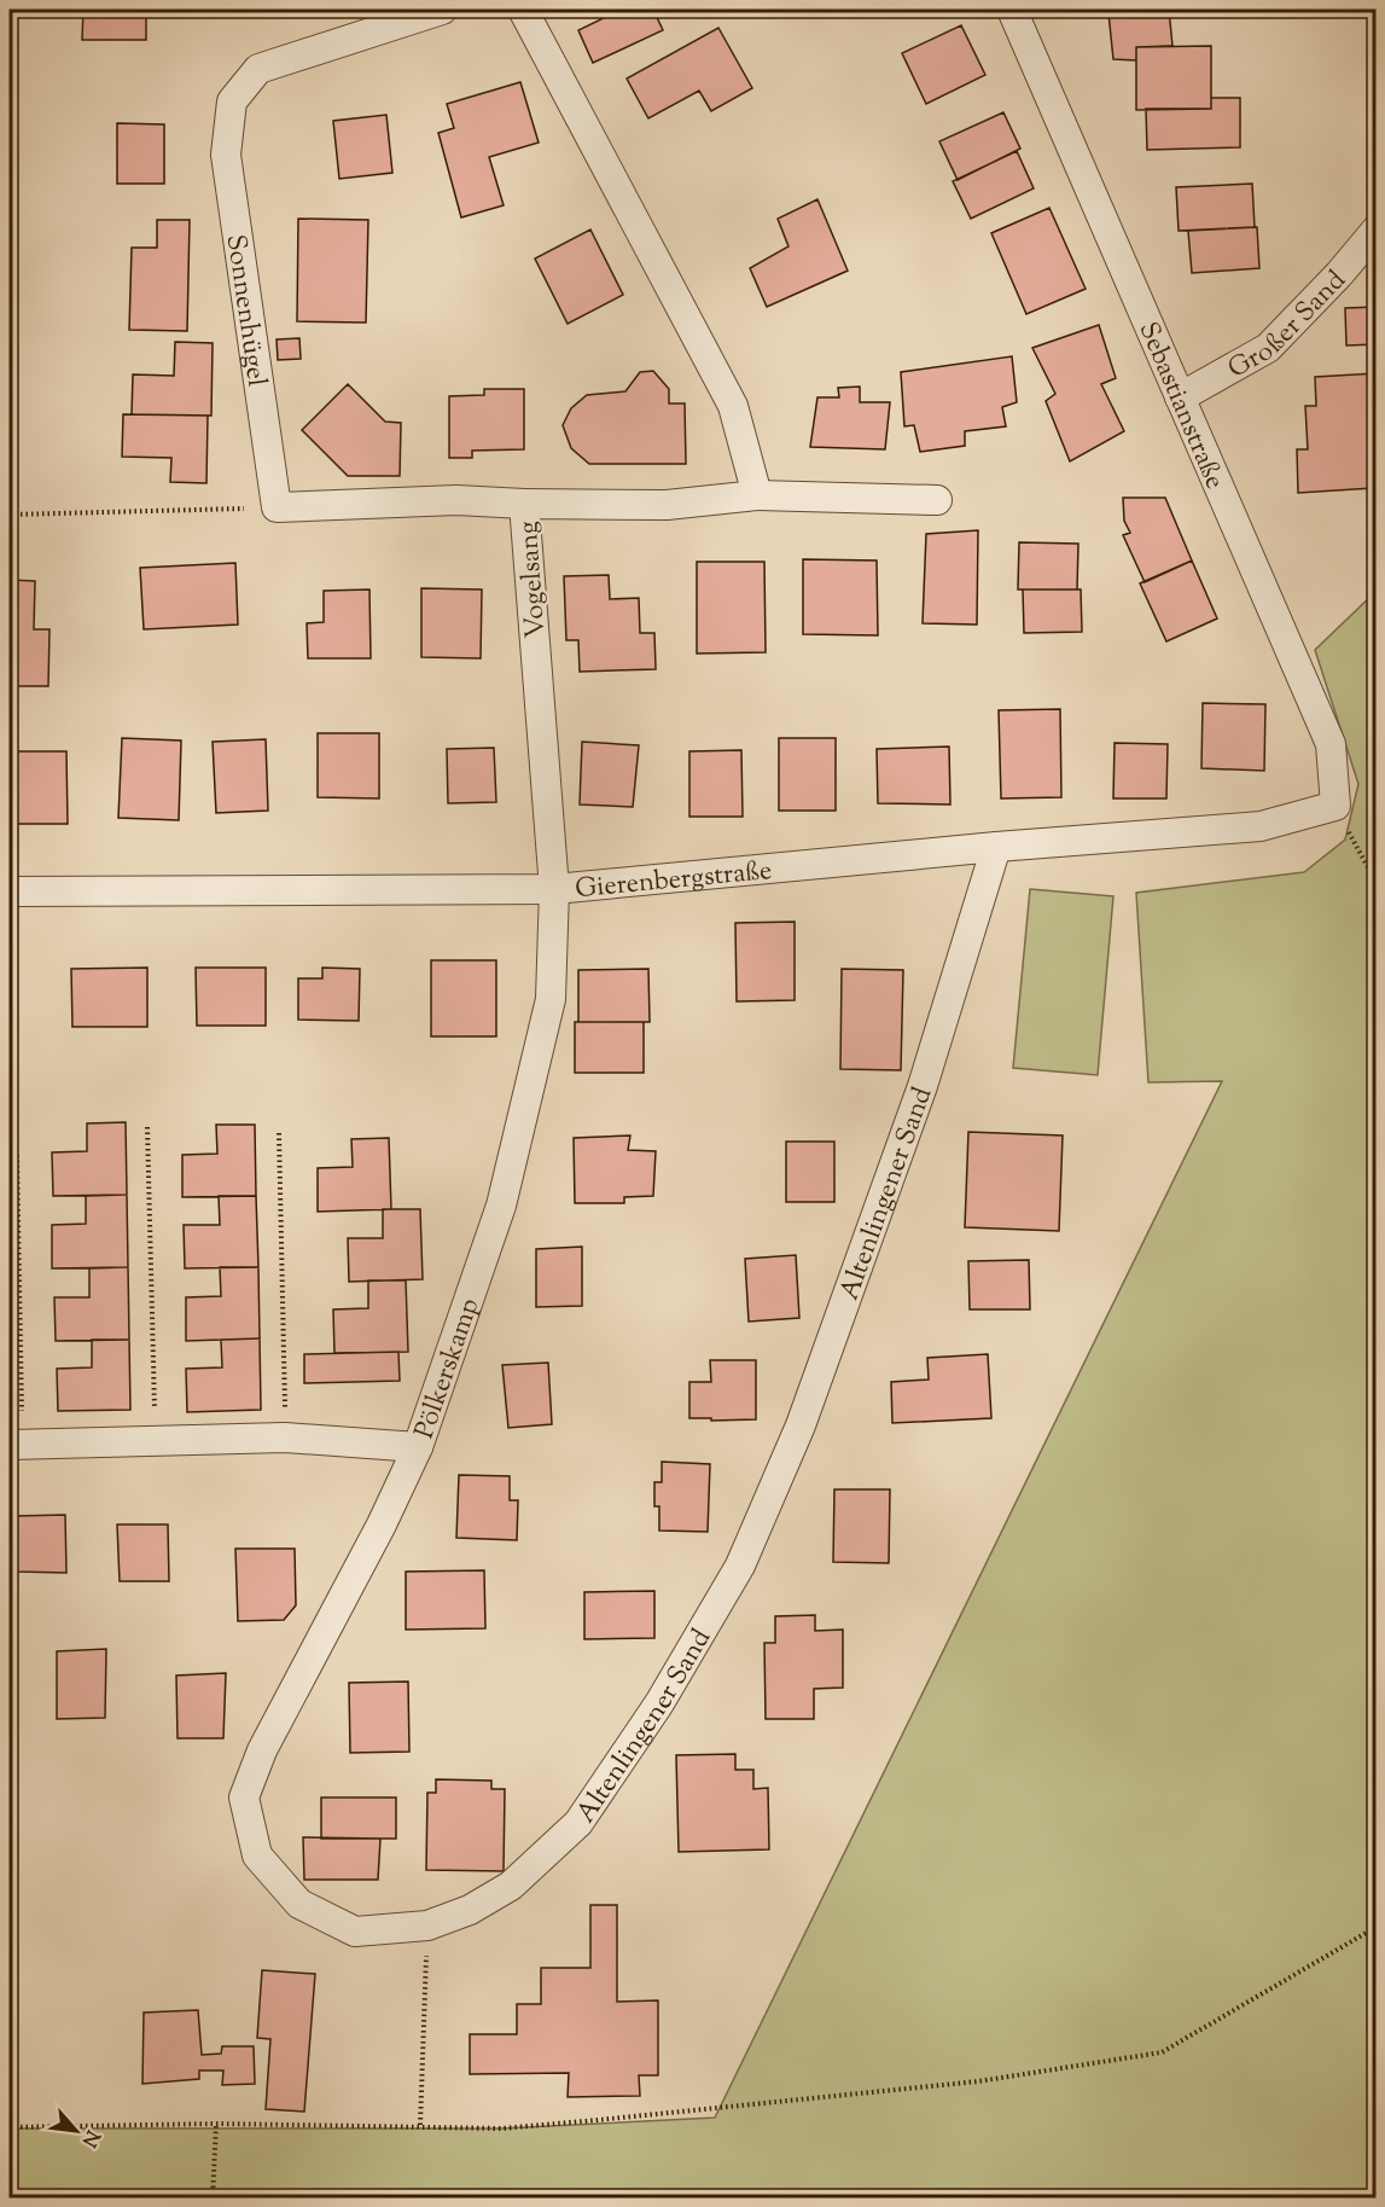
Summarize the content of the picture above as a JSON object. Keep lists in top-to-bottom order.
{
  "streets": {
    "street": [
      "Sonnenhügel",
      "Großer Sand",
      "Sebastianstraße",
      "Vogelsang",
      "Gierenbergstraße",
      "Altenlingener Sand",
      "Pölkerskamp"
    ]
  },
  "crossings": [
    ["Großer Sand", "Sebastianstraße"],
    ["Sebastianstraße", "Gierenbergstraße"],
    ["Vogelsang", "Gierenbergstraße"],
    ["Vogelsang", "Pölkerskamp"],
    ["Gierenbergstraße", "Altenlingener Sand"],
    ["Gierenbergstraße", "Pölkerskamp"],
    ["Altenlingener Sand", "Pölkerskamp"]
  ],
  "north": "bottom right"
}
